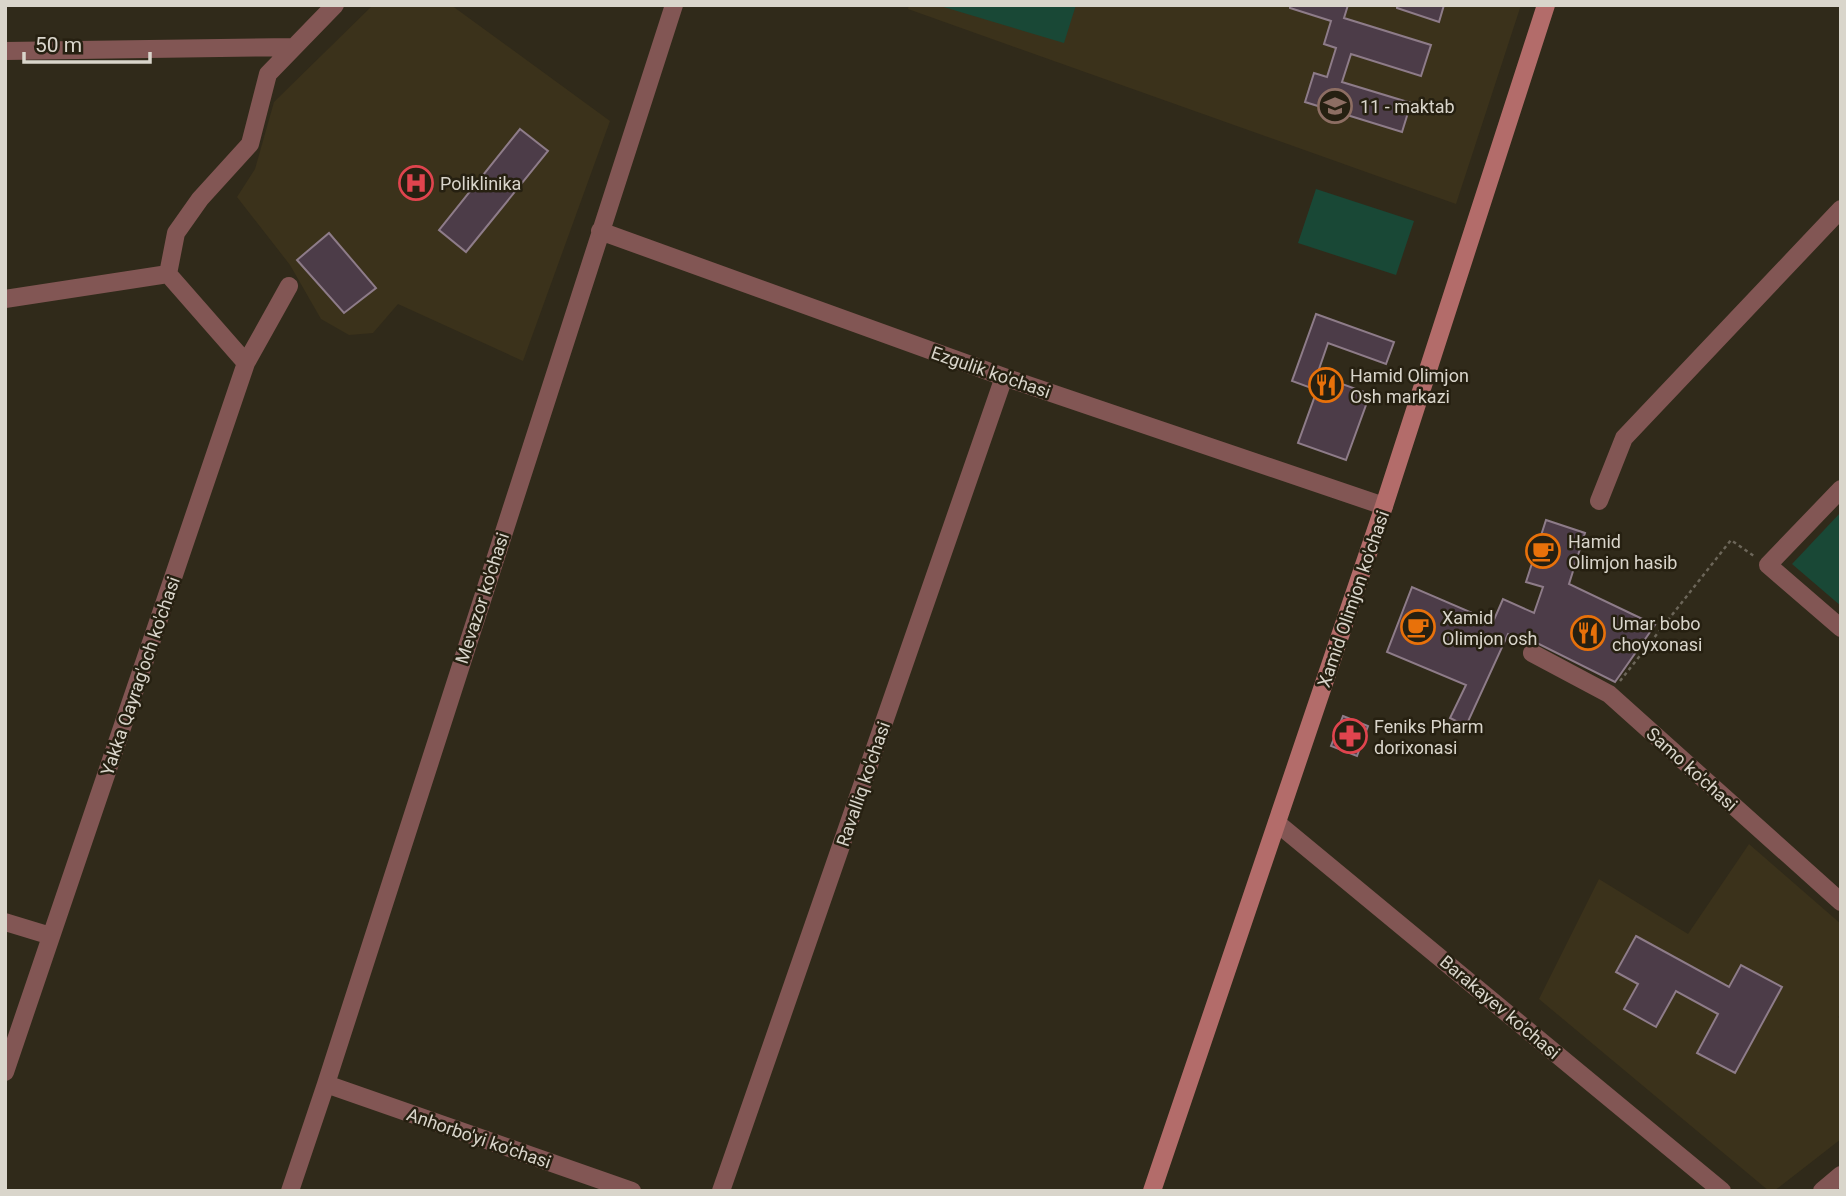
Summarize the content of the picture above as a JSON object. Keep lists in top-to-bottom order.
{
  "streets": {
    "main road": ["Xamid Olimjon ko'chasi"],
    "street": [
      "Ezgulik ko'chasi",
      "Mevazor ko'chasi",
      "Yakka Qayrag'och ko'chasi",
      "Samo ko'chasi",
      "Ravalliq ko'chasi",
      "Barakayev ko'chasi",
      "Anhorbo'yi ko'chasi"
    ]
  },
  "crossings": [
    ["Ezgulik ko'chasi", "Mevazor ko'chasi"],
    ["Ezgulik ko'chasi", "Xamid Olimjon ko'chasi"],
    ["Ezgulik ko'chasi", "Ravalliq ko'chasi"],
    ["Mevazor ko'chasi", "Anhorbo'yi ko'chasi"],
    ["Xamid Olimjon ko'chasi", "Barakayev ko'chasi"]
  ],
  "places": {
    "school or university": ["11 - maktab"],
    "hospital": ["Poliklinika"],
    "restaurant": ["Hamid Olimjon Osh markazi", "Umar bobo choyxonasi"],
    "cafe": ["Hamid Olimjon hasib", "Xamid Olimjon osh"],
    "pharmacy": ["Feniks Pharm dorixonasi"]
  },
  "scale_bar": "50 m"
}
